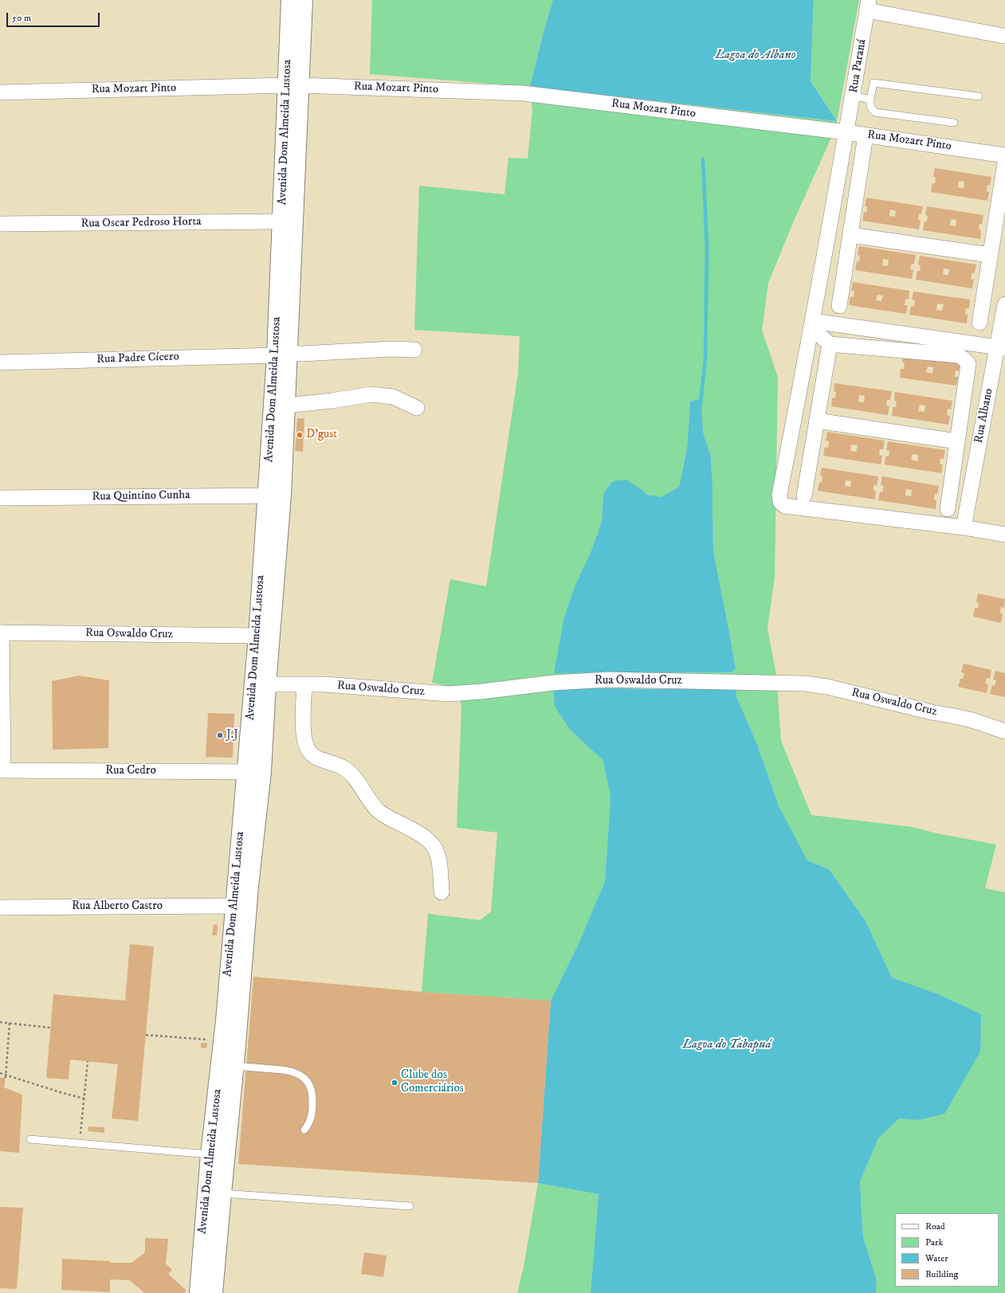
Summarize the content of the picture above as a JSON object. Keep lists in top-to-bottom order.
{
  "streets": {
    "main road": ["Avenida Dom Almeida Lustosa"],
    "street": [
      "Rua Paraná",
      "Rua Mozart Pinto",
      "Rua Oscar Pedroso Horta",
      "Rua Padre Cícero",
      "Rua Albano",
      "Rua Quintino Cunha",
      "Rua Oswaldo Cruz",
      "Rua Cedro",
      "Rua Alberto Castro"
    ]
  },
  "crossings": [
    ["Rua Paraná", "Rua Mozart Pinto"],
    ["Rua Paraná", "Rua Albano"],
    ["Rua Mozart Pinto", "Avenida Dom Almeida Lustosa"],
    ["Avenida Dom Almeida Lustosa", "Rua Oscar Pedroso Horta"],
    ["Avenida Dom Almeida Lustosa", "Rua Padre Cícero"],
    ["Avenida Dom Almeida Lustosa", "Rua Quintino Cunha"],
    ["Avenida Dom Almeida Lustosa", "Rua Oswaldo Cruz"],
    ["Avenida Dom Almeida Lustosa", "Rua Cedro"],
    ["Avenida Dom Almeida Lustosa", "Rua Alberto Castro"]
  ],
  "water": ["Lagoa do Albano", "Lagoa do Tabapuá"],
  "places": ["D'gust", "J.J", "Clube dos Comerciários"],
  "legend": [
    "Road",
    "Park",
    "Water",
    "Building"
  ],
  "scale_bar": "50 m"
}
